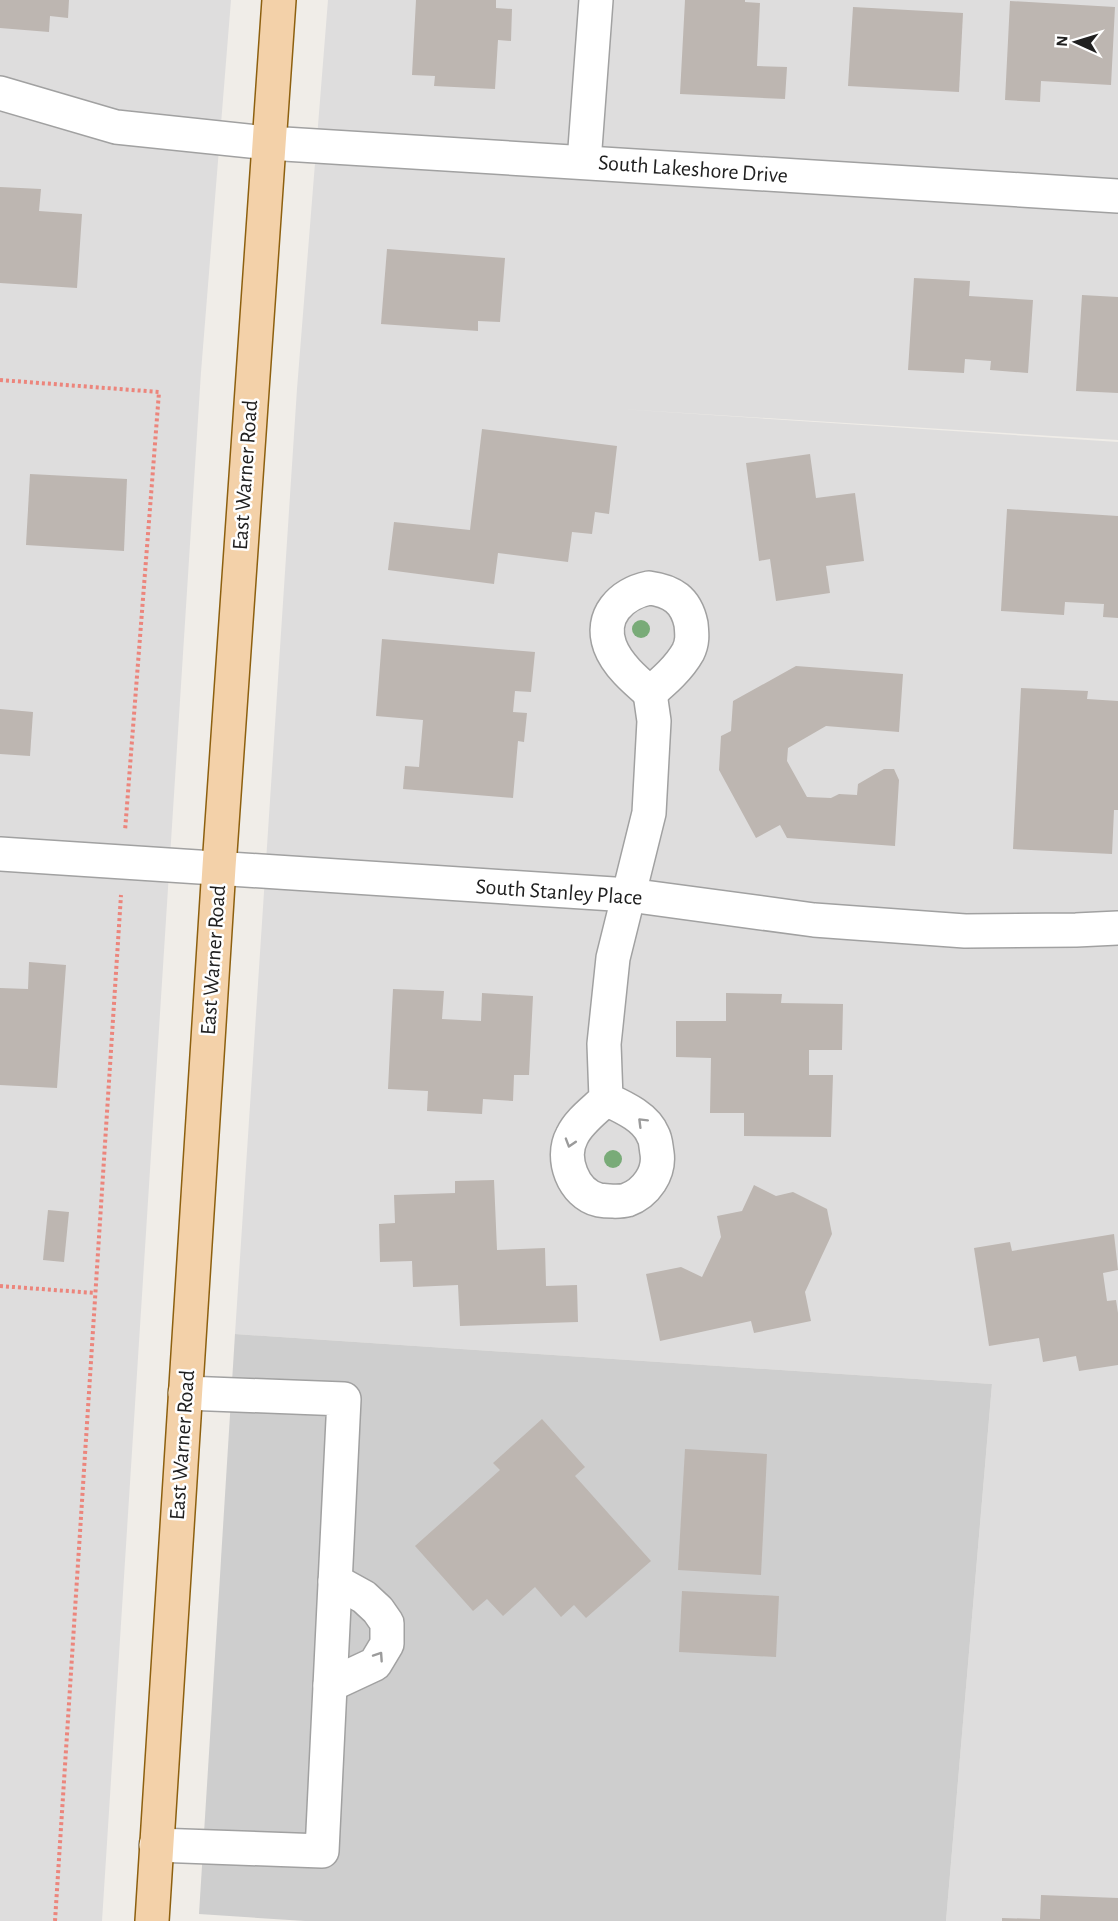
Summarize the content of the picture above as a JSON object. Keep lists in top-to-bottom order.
{
  "streets": {
    "main road": ["East Warner Road"],
    "street": ["South Lakeshore Drive", "South Stanley Place"]
  },
  "crossings": [
    ["South Lakeshore Drive", "East Warner Road"],
    ["East Warner Road", "South Stanley Place"]
  ],
  "north": "left"
}
